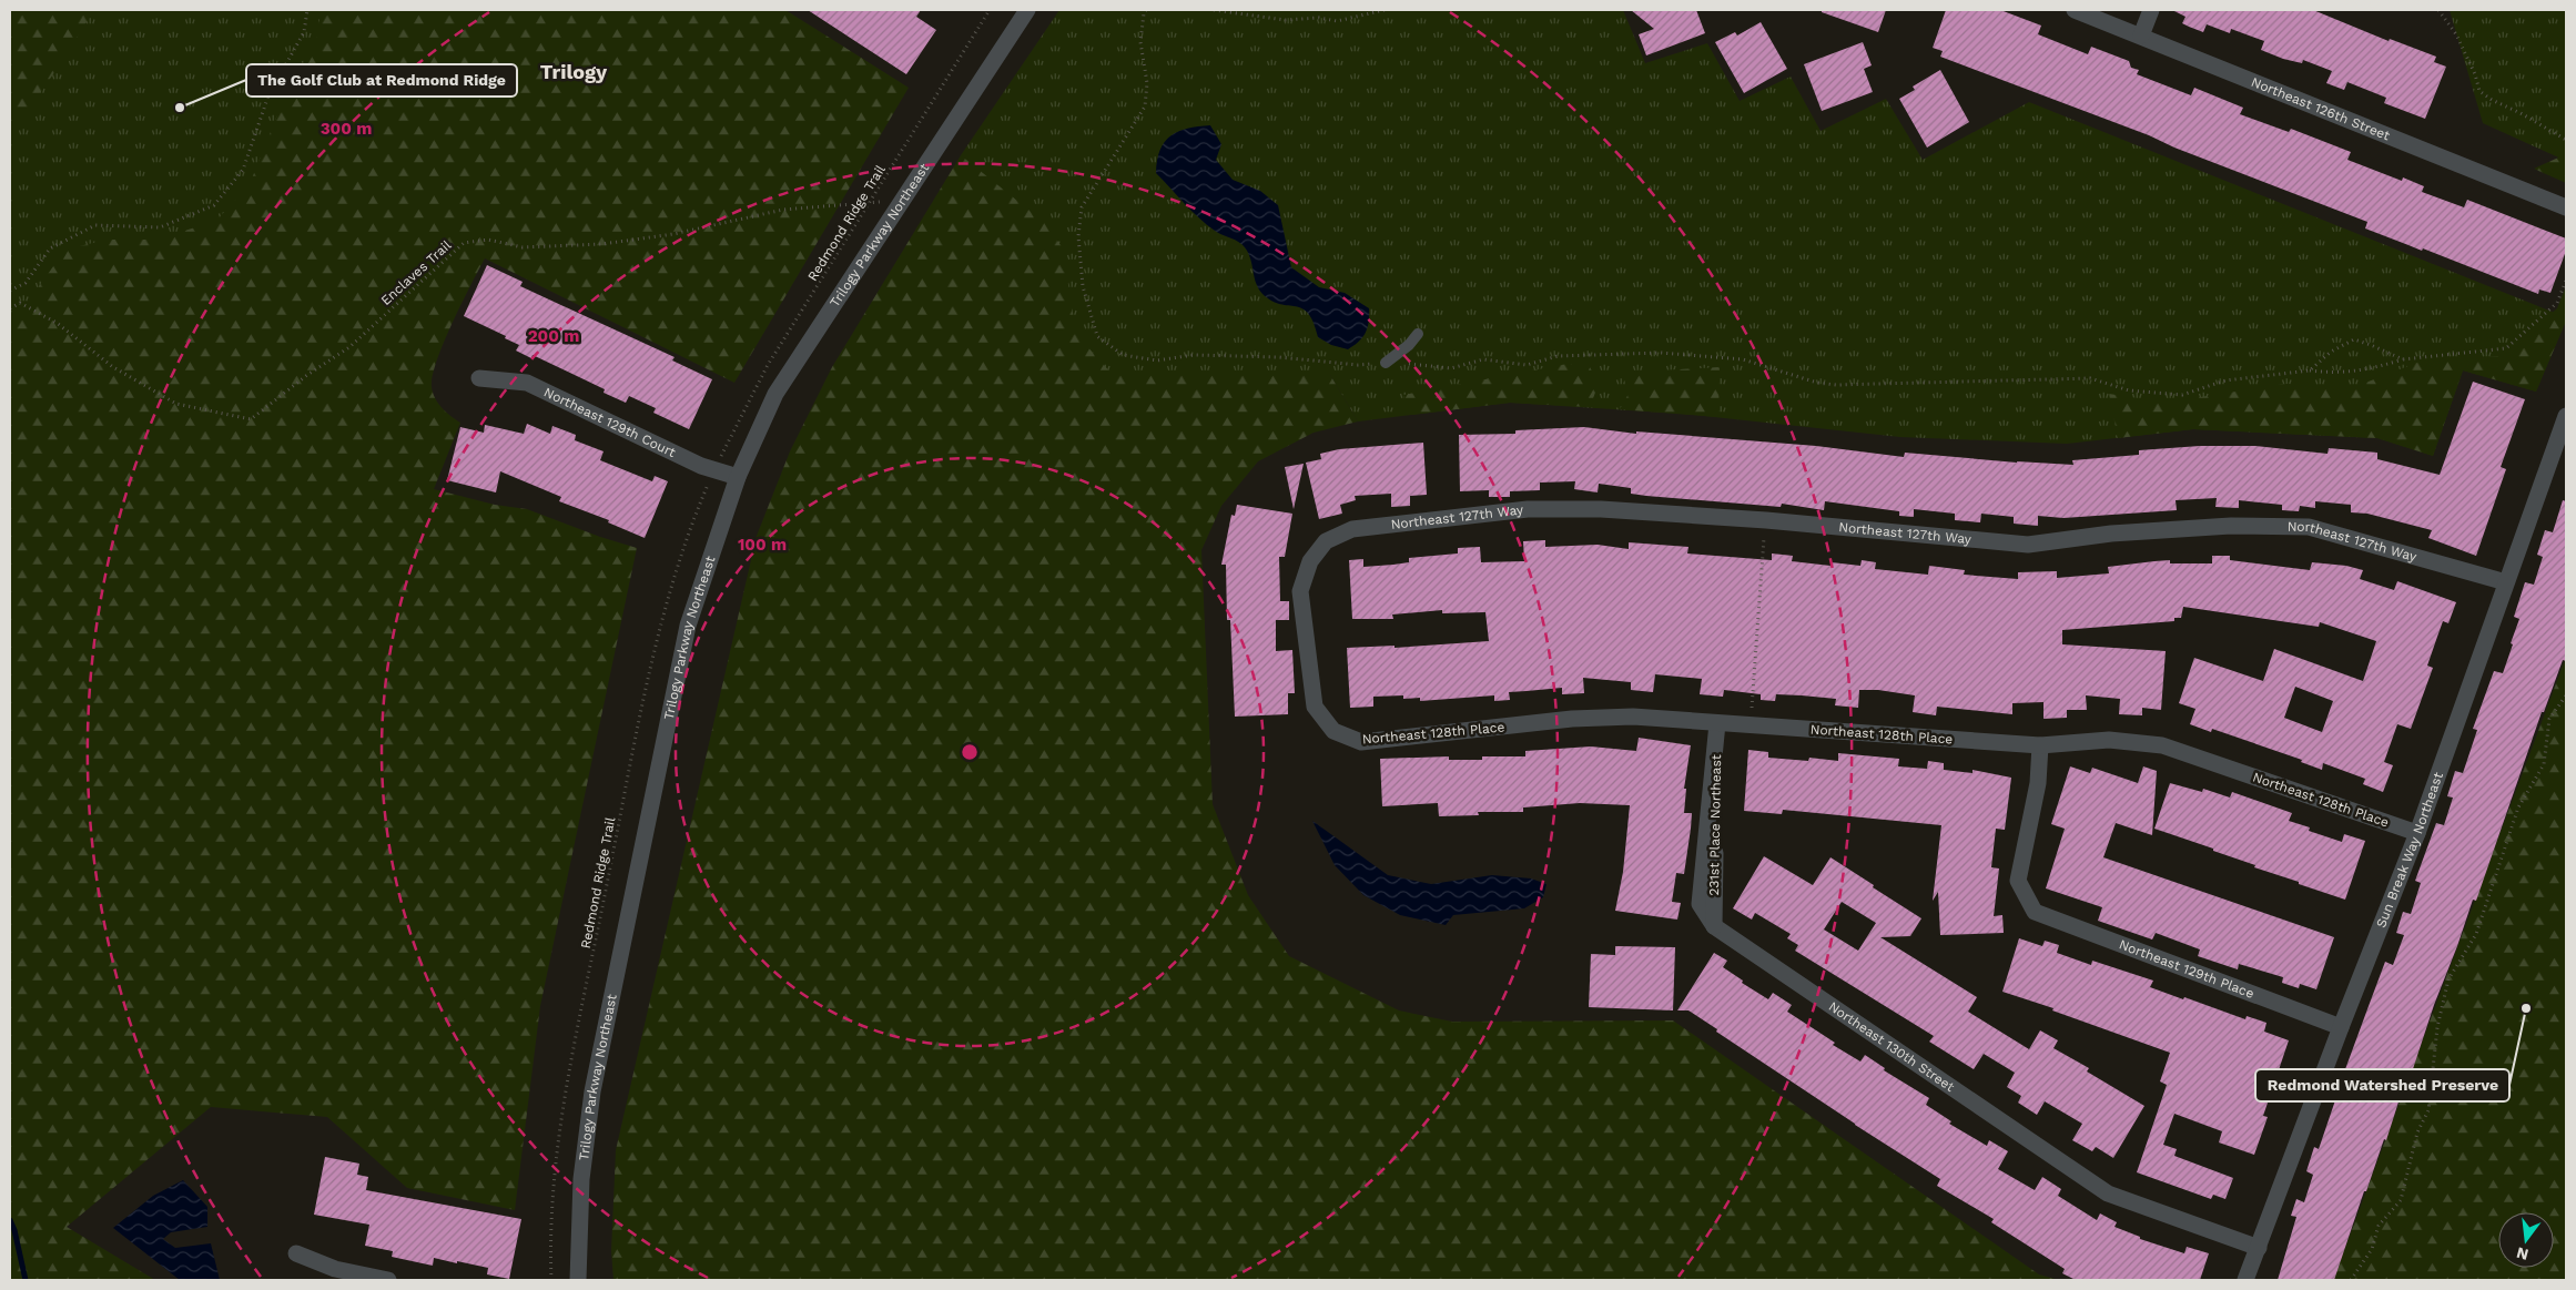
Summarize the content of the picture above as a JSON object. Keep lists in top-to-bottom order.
{
  "streets": {
    "street": [
      "Northeast 126th Street",
      "Trilogy Parkway Northeast",
      "Northeast 129th Court",
      "Northeast 127th Way",
      "Northeast 128th Place",
      "231st Place Northeast",
      "Sun Break Way Northeast",
      "Northeast 129th Place",
      "Northeast 130th Street"
    ],
    "path": ["Redmond Ridge Trail", "Enclaves Trail"]
  },
  "crossings": [
    ["Redmond Ridge Trail", "Enclaves Trail"],
    ["Trilogy Parkway Northeast", "Enclaves Trail"],
    ["Trilogy Parkway Northeast", "Northeast 129th Court"],
    ["Northeast 127th Way", "Northeast 128th Place"],
    ["Northeast 127th Way", "Sun Break Way Northeast"],
    ["Northeast 128th Place", "231st Place Northeast"],
    ["Northeast 128th Place", "Sun Break Way Northeast"],
    ["Northeast 128th Place", "Northeast 129th Place"],
    ["231st Place Northeast", "Northeast 130th Street"],
    ["Sun Break Way Northeast", "Northeast 129th Place"],
    ["Sun Break Way Northeast", "Northeast 130th Street"]
  ],
  "districts": ["Trilogy"],
  "places": ["The Golf Club at Redmond Ridge", "Redmond Watershed Preserve"],
  "north": "bottom",
  "rings": ["300 m", "200 m", "100 m"]
}
